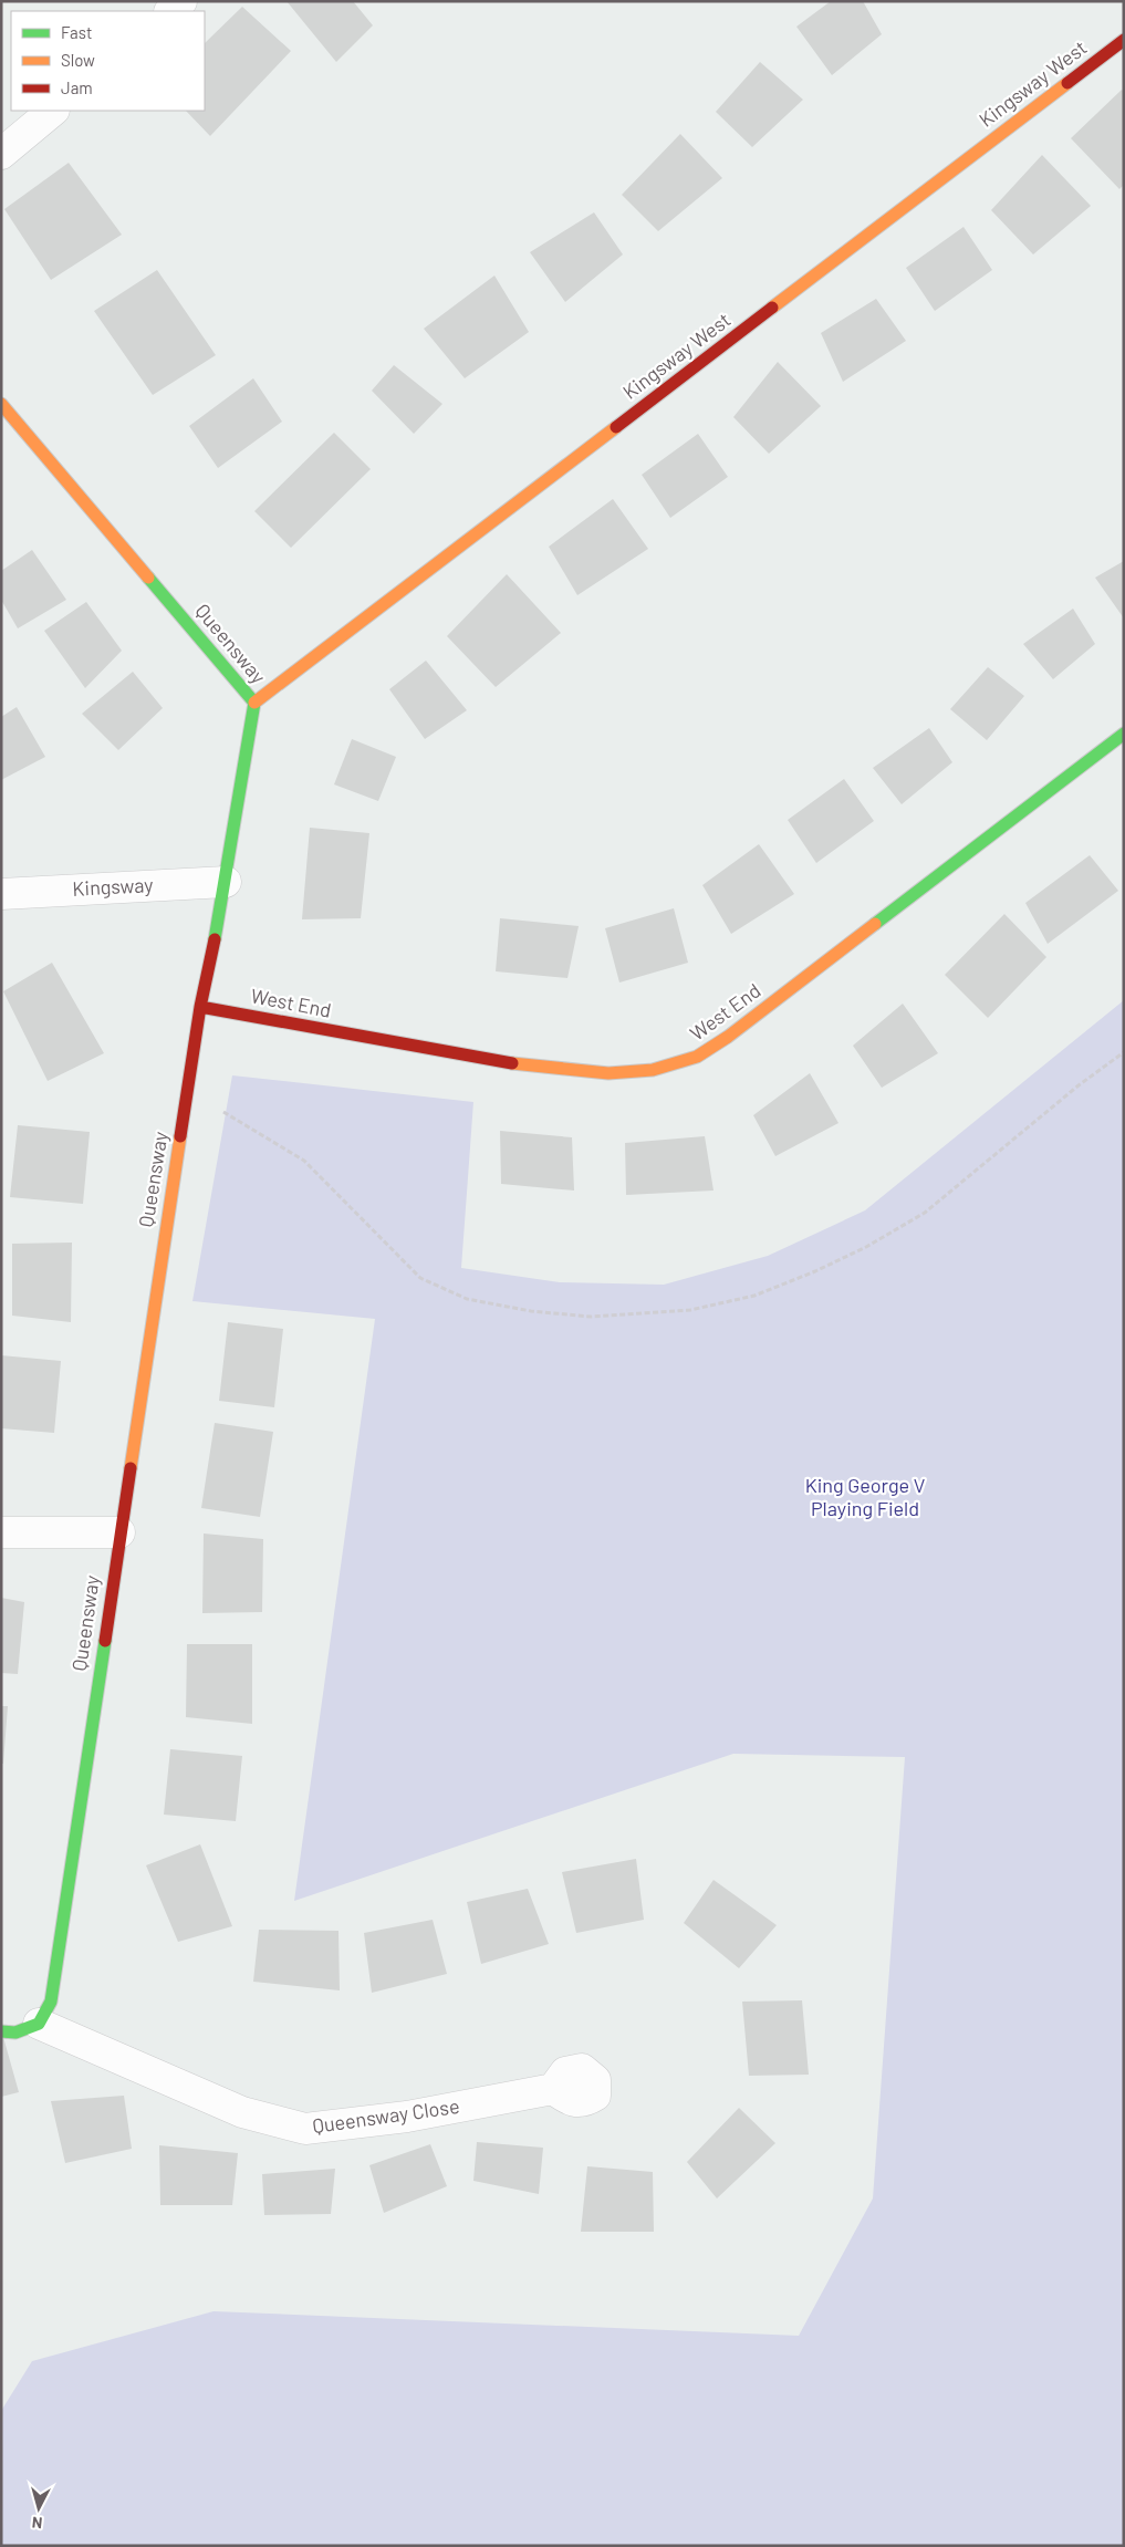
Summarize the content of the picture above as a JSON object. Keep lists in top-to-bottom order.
{
  "streets": {
    "street": [
      "Kingsway West",
      "Queensway",
      "Kingsway",
      "West End",
      "Queensway Close"
    ]
  },
  "crossings": [
    ["Kingsway West", "Queensway"],
    ["Queensway", "Kingsway"],
    ["Queensway", "West End"],
    ["Queensway", "Queensway Close"]
  ],
  "parks": ["King George V Playing Field"],
  "legend": ["Fast", "Slow", "Jam"],
  "north": "bottom"
}
